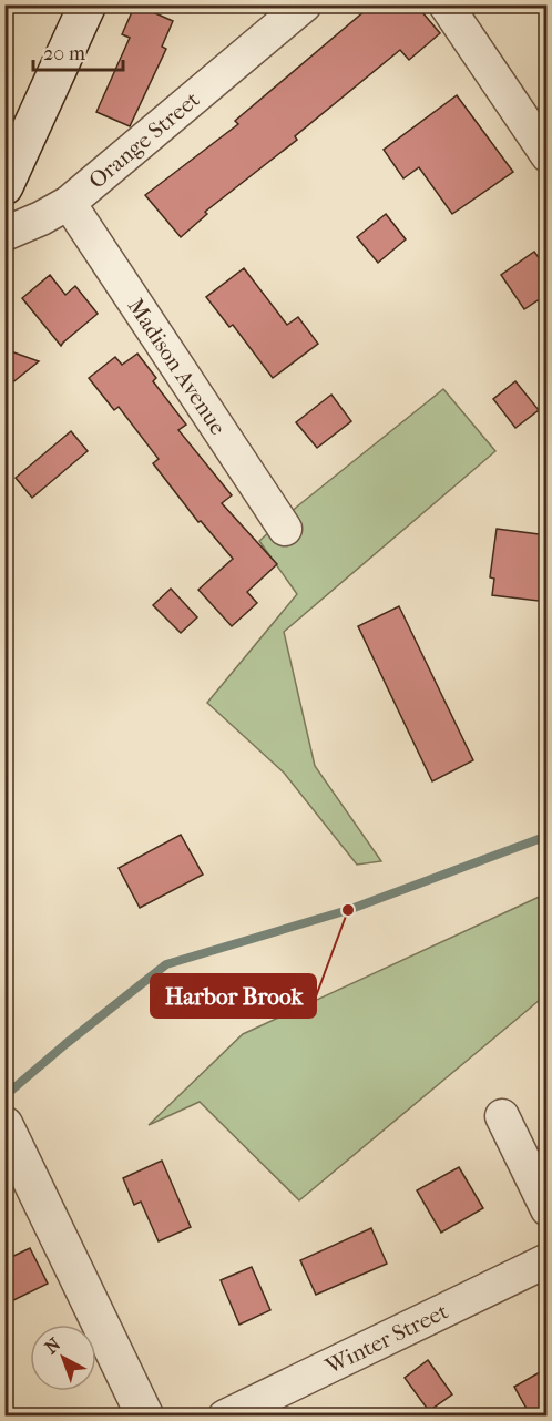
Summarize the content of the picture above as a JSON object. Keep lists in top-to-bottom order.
{
  "streets": {
    "street": ["Orange Street", "Madison Avenue", "Winter Street"]
  },
  "crossings": [
    ["Orange Street", "Madison Avenue"]
  ],
  "places": ["Harbor Brook"],
  "scale_bar": "20 m",
  "north": "top left"
}
